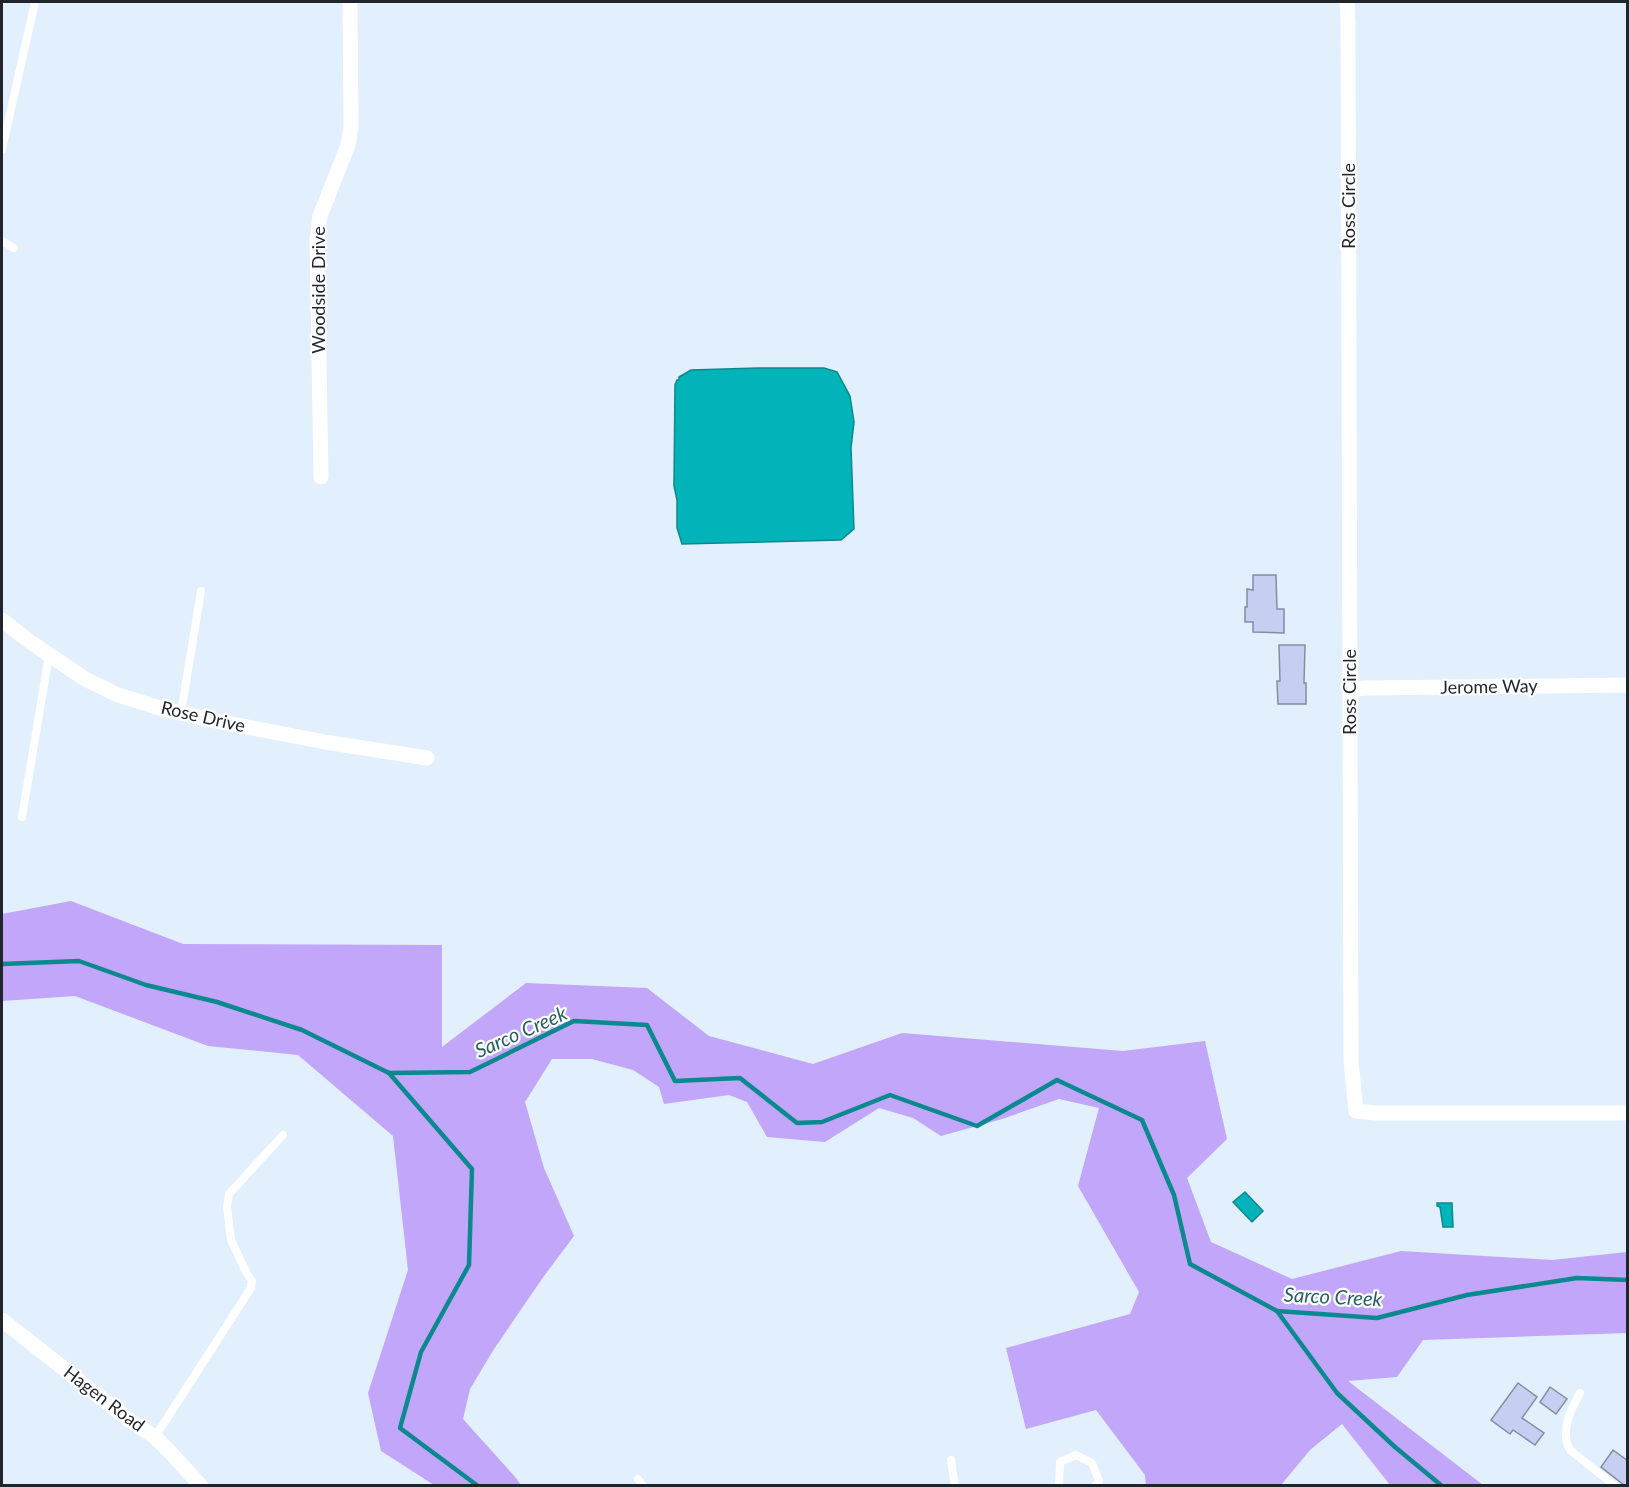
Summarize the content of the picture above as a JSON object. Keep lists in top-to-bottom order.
{
  "streets": {
    "street": [
      "Ross Circle",
      "Woodside Drive",
      "Jerome Way",
      "Rose Drive",
      "Hagen Road"
    ]
  },
  "crossings": [
    ["Ross Circle", "Jerome Way"]
  ],
  "water": ["Sarco Creek"]
}
